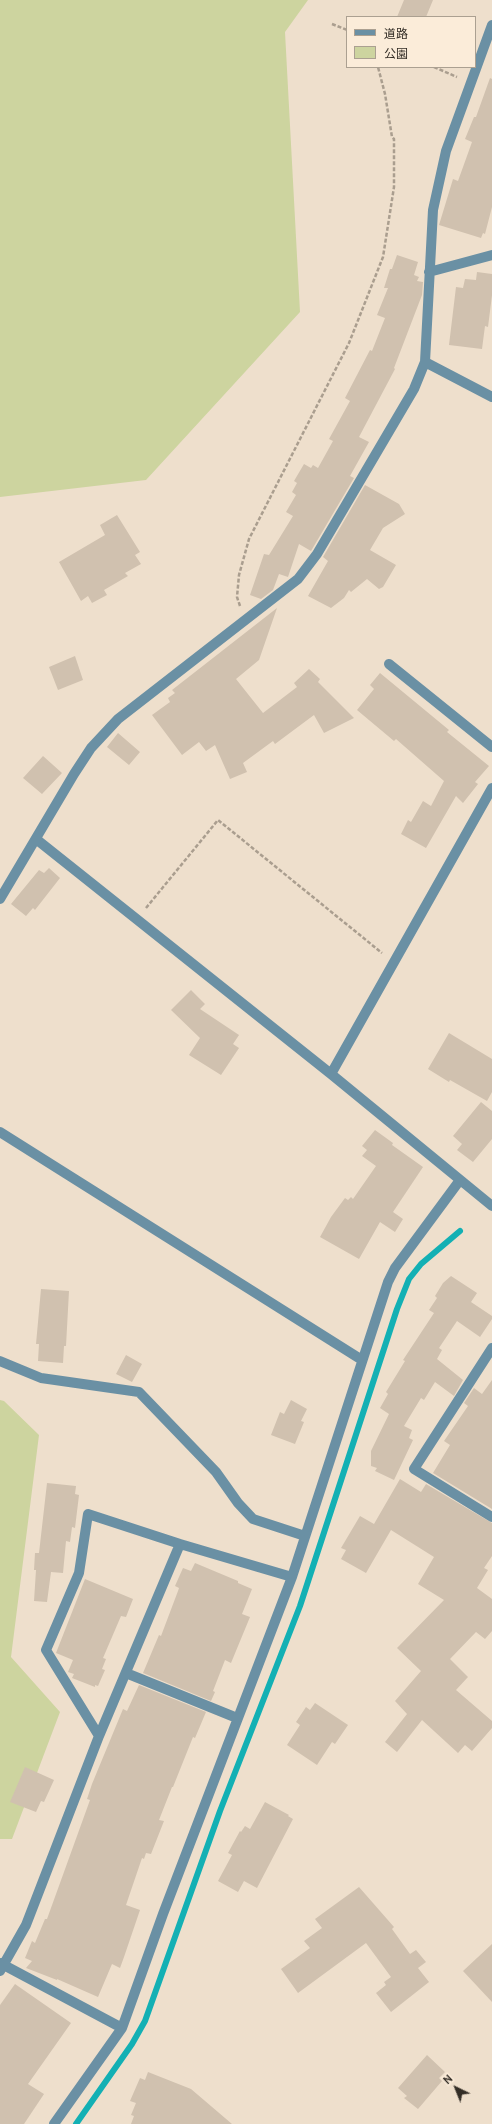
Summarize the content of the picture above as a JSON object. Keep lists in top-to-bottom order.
{
  "legend": ["道路", "公園"],
  "north": "top left"
}
